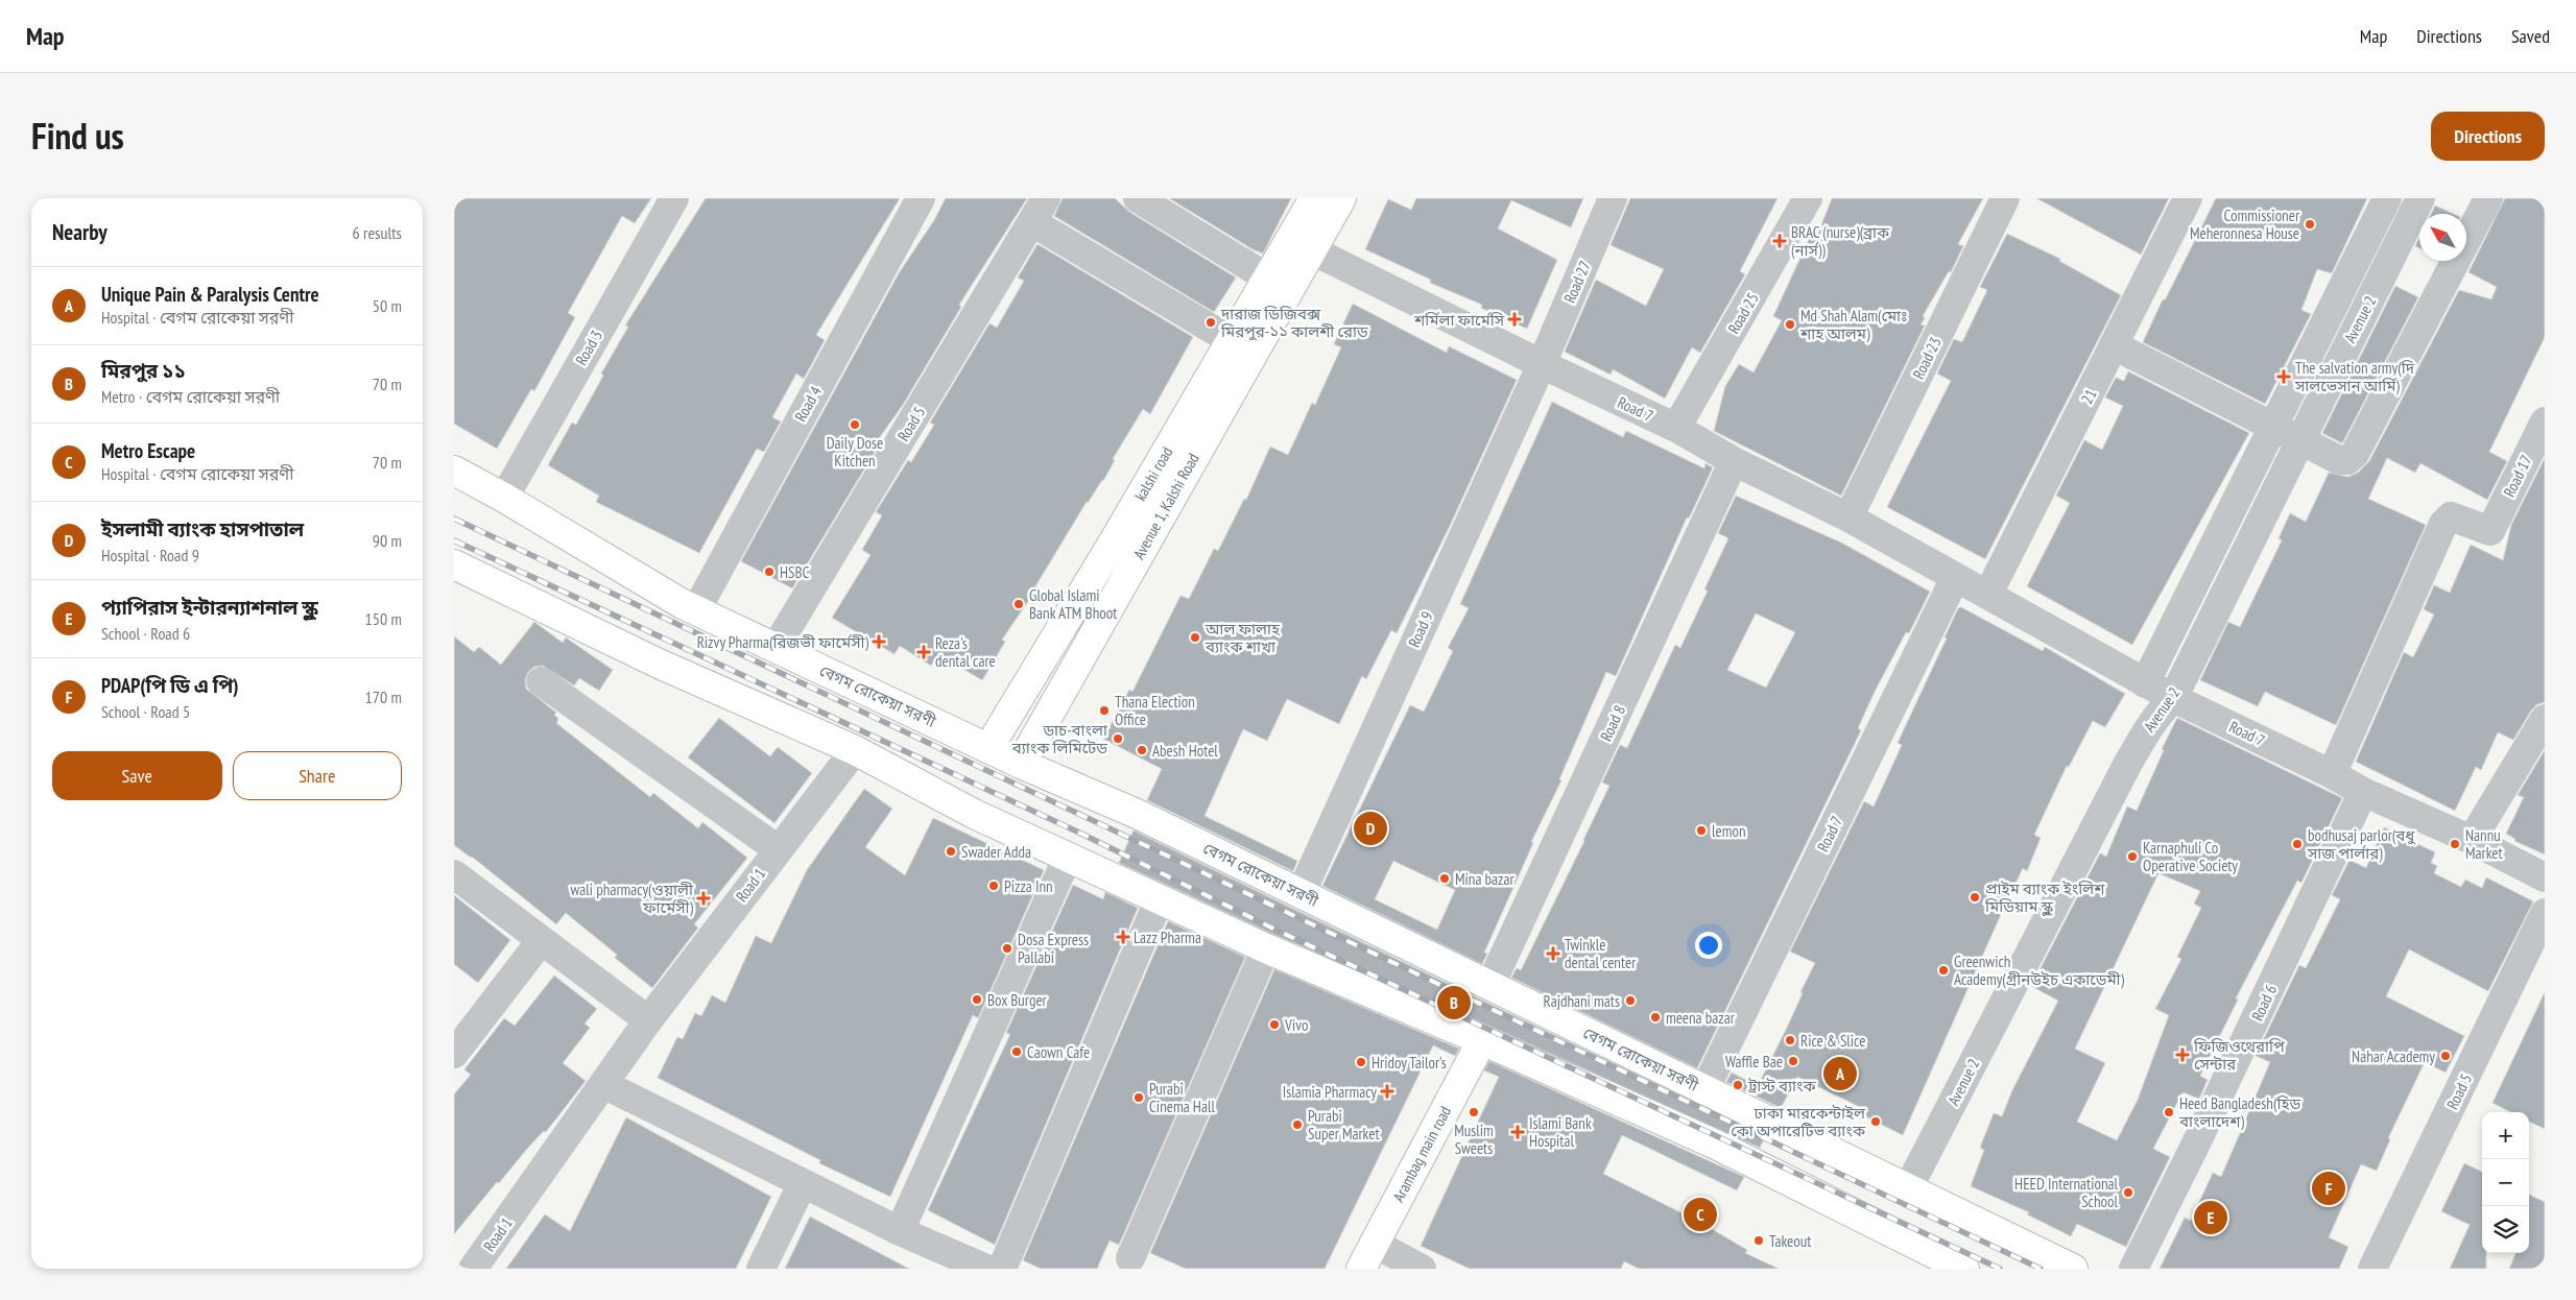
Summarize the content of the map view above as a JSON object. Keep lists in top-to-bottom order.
{
  "streets": {
    "main road": [
      "kalshi road",
      "Avenue 1, Kalshi Road",
      "বেগম রোকেয়া সরণী",
      "Arambag main road"
    ],
    "street": [
      "Road 27",
      "Road 25",
      "Avenue 2",
      "Road 3",
      "Road 23",
      "21",
      "Road 4",
      "Road 7",
      "Road 5",
      "Road 17",
      "Road 9",
      "Road 8",
      "Road 1",
      "Road 6"
    ]
  },
  "crossings": [
    ["Road 27", "Road 7"],
    ["Road 27", "Road 9"],
    ["Road 25", "Road 7"],
    ["Avenue 2", "Road 7"],
    ["Avenue 2", "বেগম রোকেয়া সরণী"],
    ["Road 3", "বেগম রোকেয়া সরণী"],
    ["Road 23", "Road 7"],
    ["21", "Road 7"],
    ["Road 4", "বেগম রোকেয়া সরণী"],
    ["Road 7", "Road 17"],
    ["Road 7", "Avenue 1, Kalshi Road"],
    ["Road 7", "Road 9"],
    ["Road 7", "বেগম রোকেয়া সরণী"],
    ["Road 7", "Road 8"],
    ["Road 7", "Road 6"],
    ["Road 5", "বেগম রোকেয়া সরণী"],
    ["kalshi road", "বেগম রোকেয়া সরণী"],
    ["Avenue 1, Kalshi Road", "বেগম রোকেয়া সরণী"],
    ["Road 9", "বেগম রোকেয়া সরণী"],
    ["বেগম রোকেয়া সরণী", "Road 8"]
  ],
  "places": {
    "other": [
      "Commissioner Meheronnesa House",
      "দারাজ ডিজিবক্স মিরপুর-১১ কালশী রোড",
      "Md Shah Alam(মোঃ শাহ আলম)",
      "Daily Dose Kitchen",
      "HSBC",
      "Global Islami Bank ATM Bhoot",
      "আল ফালাহ ব্যাংক শাখা",
      "Thana Election Office",
      "ডাচ-বাংলা ব্যাংক লিমিটেড",
      "Abesh Hotel",
      "lemon",
      "bodhusaj parlor(বধু সাজ পার্লার)",
      "Nannu Market",
      "Swader Adda",
      "Karnaphuli Co Operative Society",
      "Mina bazar",
      "Pizza Inn",
      "প্রাইম ব্যাংক ইংলিশ মিডিয়াম স্কুল",
      "Dosa Express Pallabi",
      "Greenwich Academy(গ্রীনউইচ একাডেমী)",
      "Box Burger",
      "Rajdhani mats",
      "meena bazar",
      "Vivo",
      "Rice & Slice",
      "Caown Cafe",
      "Nahar Academy",
      "Waffle Bae",
      "Hridoy Tailor’s",
      "ট্রাস্ট ব্যাংক",
      "Purabi Cinema Hall",
      "Muslim Sweets",
      "Heed Bangladesh(হিড বাংলাদেশ)",
      "ঢাকা মারকেন্টাইল কো অপারেটিভ ব্যাংক",
      "Purabi Super Market",
      "HEED International School",
      "Takeout"
    ],
    "health": [
      "BRAC (nurse)(ব্রাক (নার্স))",
      "শর্মিলা ফার্মেসি",
      "The salvation army(দি সালভেসান আর্মি)",
      "Rizvy Pharma(রিজভী ফার্মেসী)",
      "Reza's dental care",
      "wali pharmacy(ওয়ালী ফার্মেসী)",
      "Lazz Pharma",
      "Twinkle dental center",
      "ফিজিওথেরাপি সেন্টার",
      "Islamia Pharmacy",
      "Islami Bank Hospital"
    ]
  },
  "north": "top left",
  "page": {
    "header": "Map",
    "nav": ["Map", "Directions", "Saved"],
    "title": "Find us",
    "buttons": [
      "Directions",
      ["Save", "Share"]
    ],
    "heading": ["Nearby", "6 results"],
    "list": [
      {
        "mark": "A",
        "name": "Unique Pain & Paralysis Centre",
        "note": "Hospital · বেগম রোকেয়া সরণী",
        "value": "50 m"
      },
      {
        "mark": "B",
        "name": "মিরপুর ১১",
        "note": "Metro · বেগম রোকেয়া সরণী",
        "value": "70 m"
      },
      {
        "mark": "C",
        "name": "Metro Escape",
        "note": "Hospital · বেগম রোকেয়া সরণী",
        "value": "70 m"
      },
      {
        "mark": "D",
        "name": "ইসলামী ব্যাংক হাসপাতাল",
        "note": "Hospital · Road 9",
        "value": "90 m"
      },
      {
        "mark": "E",
        "name": "প্যাপিরাস ইন্টারন্যাশনাল স্কুল",
        "note": "School · Road 6",
        "value": "150 m"
      },
      {
        "mark": "F",
        "name": "PDAP(পি ডি এ পি)",
        "note": "School · Road 5",
        "value": "170 m"
      }
    ],
    "pins": [
      "D",
      "B",
      "A",
      "F",
      "C",
      "E"
    ],
    "map_buttons": ["+", "−"]
  }
}
